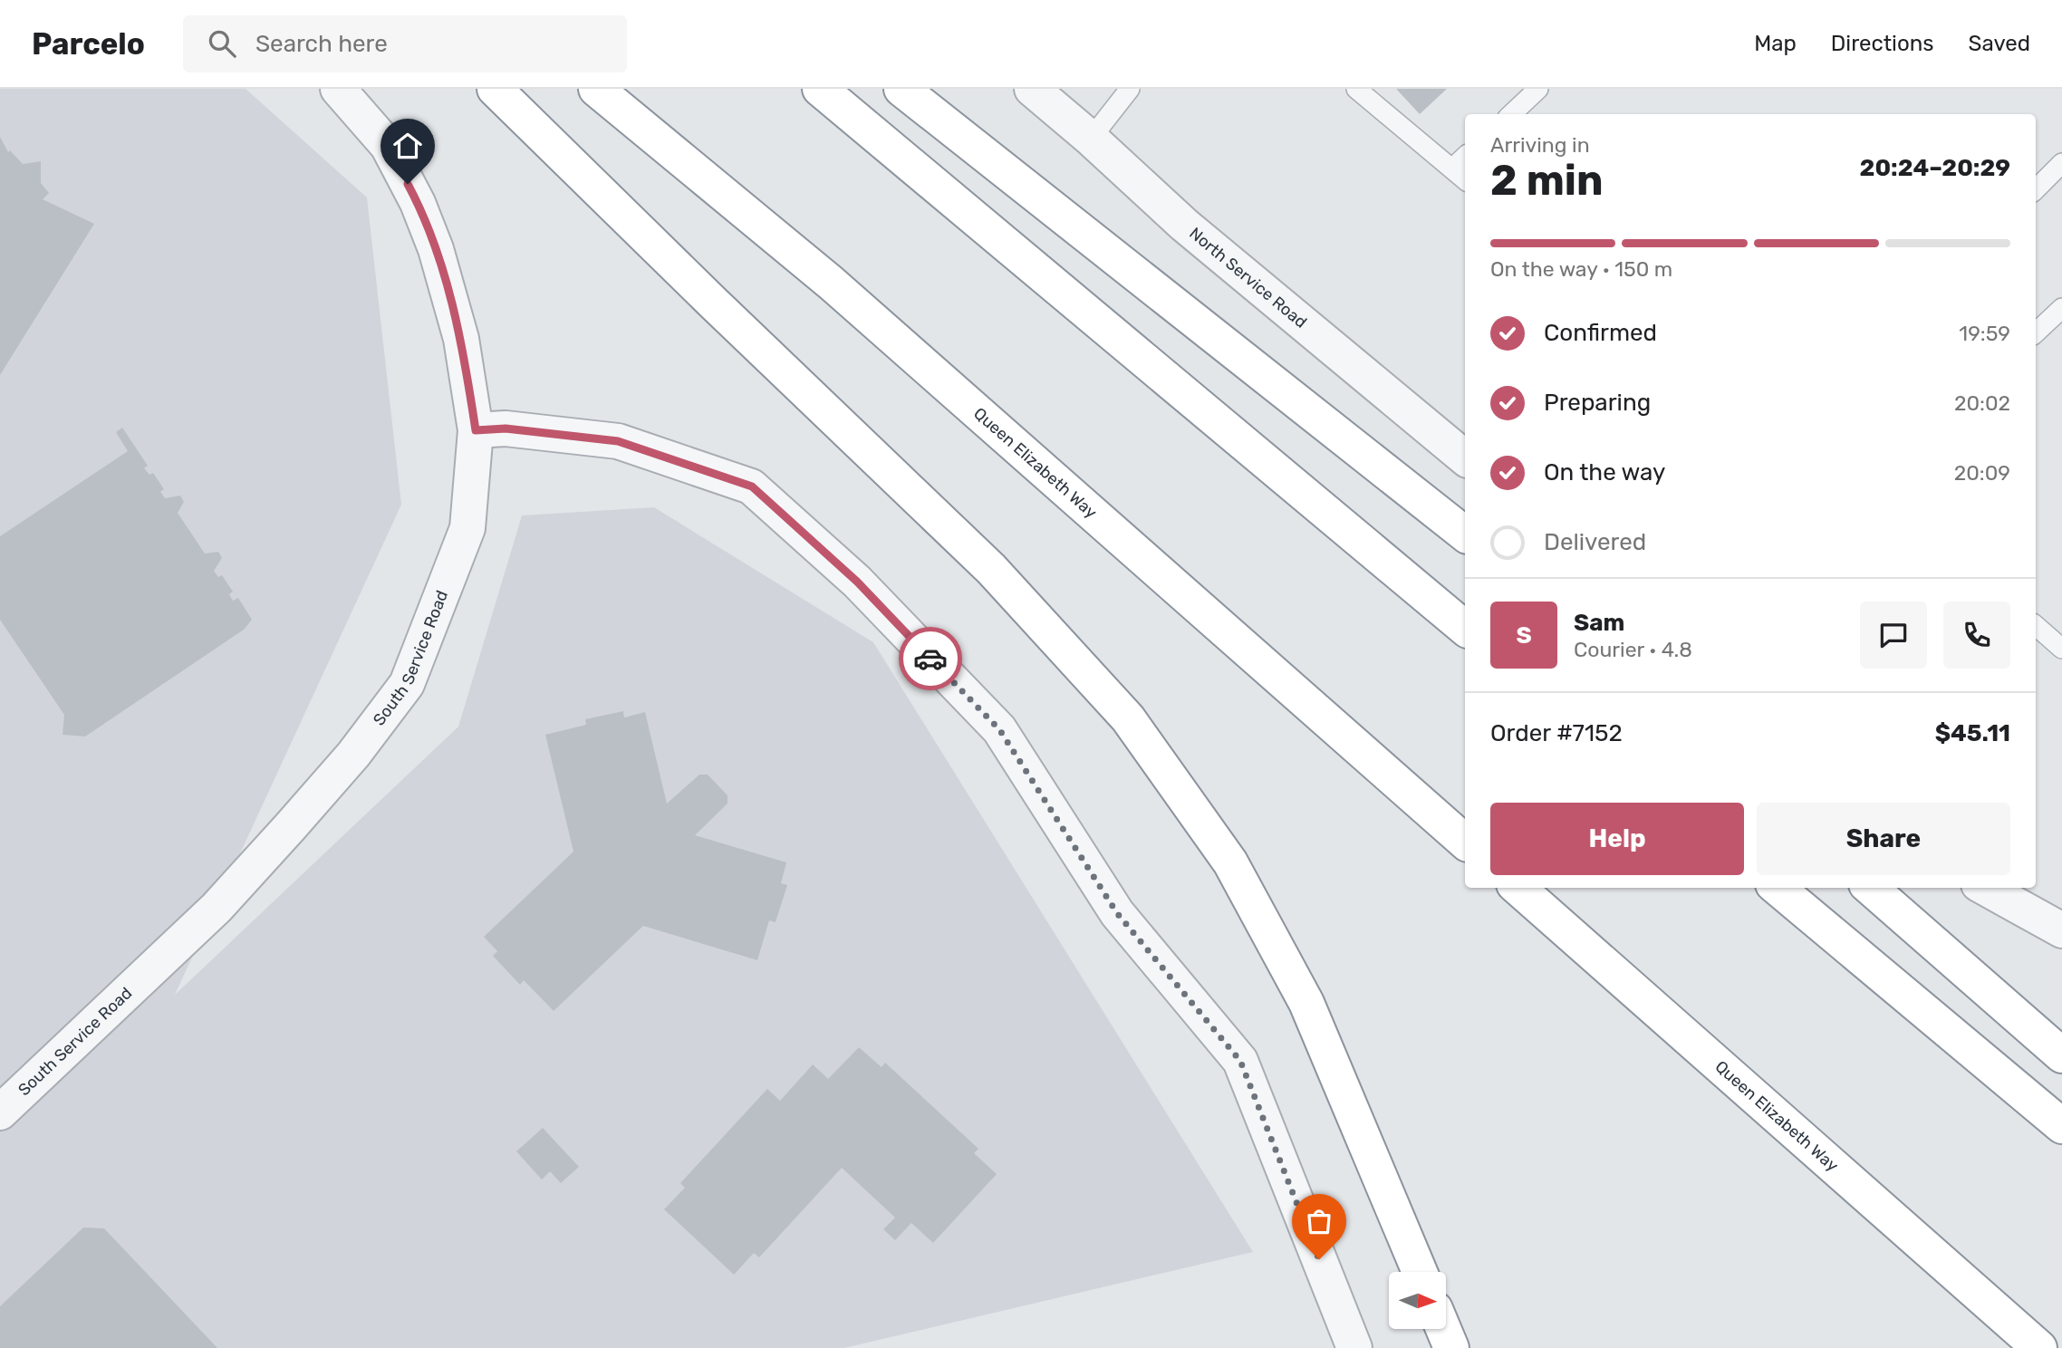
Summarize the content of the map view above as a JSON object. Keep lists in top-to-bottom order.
{
  "streets": {
    "highway": ["Queen Elizabeth Way"],
    "street": ["North Service Road", "South Service Road"]
  },
  "north": "right",
  "page": {
    "header": "Parcelo",
    "search": "Search here",
    "nav": ["Map", "Directions", "Saved"],
    "heading": ["2 min", "Arriving in", "20:24–20:29"],
    "panel": [
      "Sam",
      "Courier · 4.8",
      "Order #7152",
      "$45.11"
    ],
    "bar": "On the way · 150 m",
    "list": [
      ["Confirmed", "19:59"],
      ["Preparing", "20:02"],
      ["On the way", "20:09"],
      "Delivered"
    ],
    "round": "S",
    "buttons": ["Help", "Share"]
  }
}
